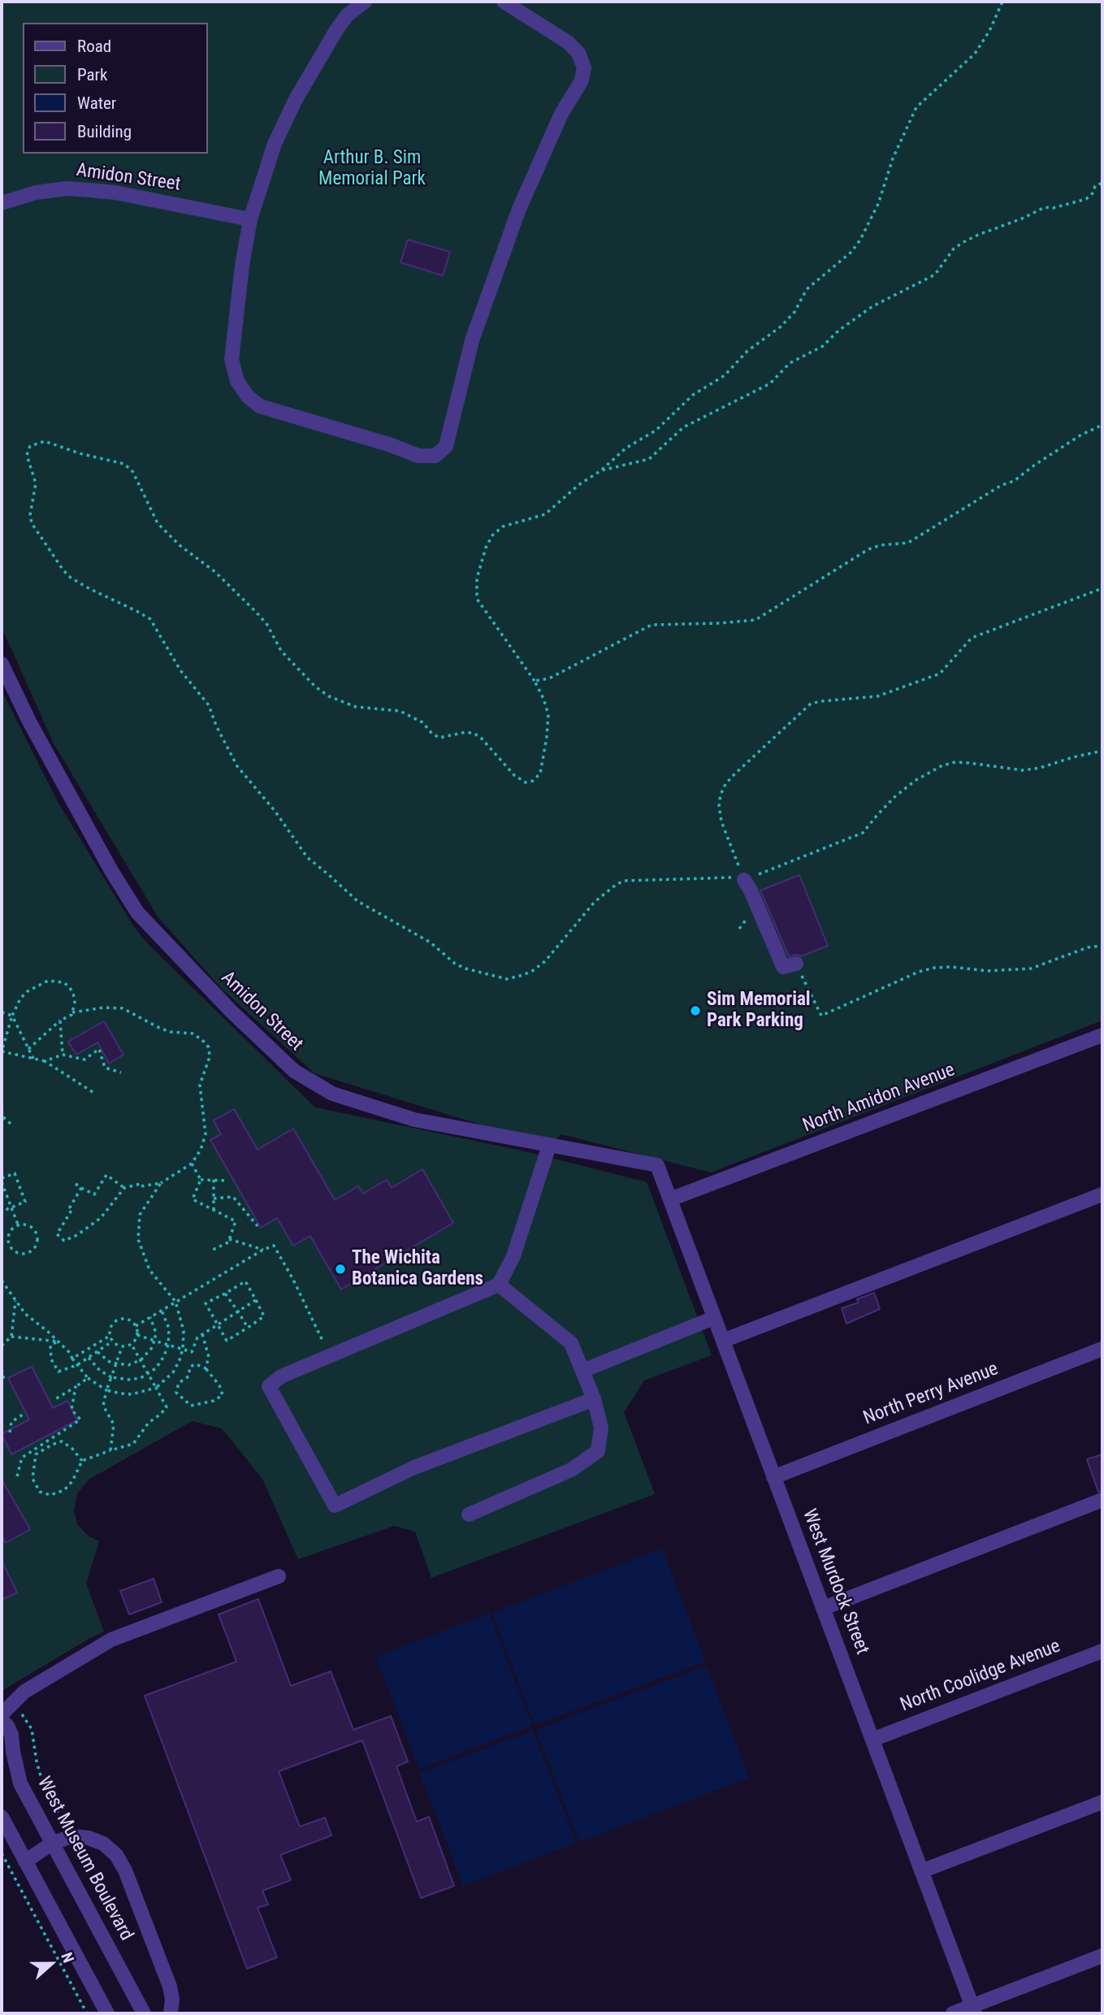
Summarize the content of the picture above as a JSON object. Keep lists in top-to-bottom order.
{
  "streets": {
    "street": [
      "Amidon Street",
      "North Amidon Avenue",
      "North Perry Avenue",
      "West Murdock Street",
      "North Coolidge Avenue",
      "West Museum Boulevard"
    ]
  },
  "crossings": [
    ["Amidon Street", "West Murdock Street"],
    ["North Amidon Avenue", "West Murdock Street"],
    ["North Perry Avenue", "West Murdock Street"],
    ["West Murdock Street", "North Coolidge Avenue"]
  ],
  "parks": ["Arthur B. Sim Memorial Park"],
  "places": ["Sim Memorial Park Parking", "The Wichita Botanica Gardens"],
  "legend": [
    "Road",
    "Park",
    "Water",
    "Building"
  ],
  "north": "right"
}
